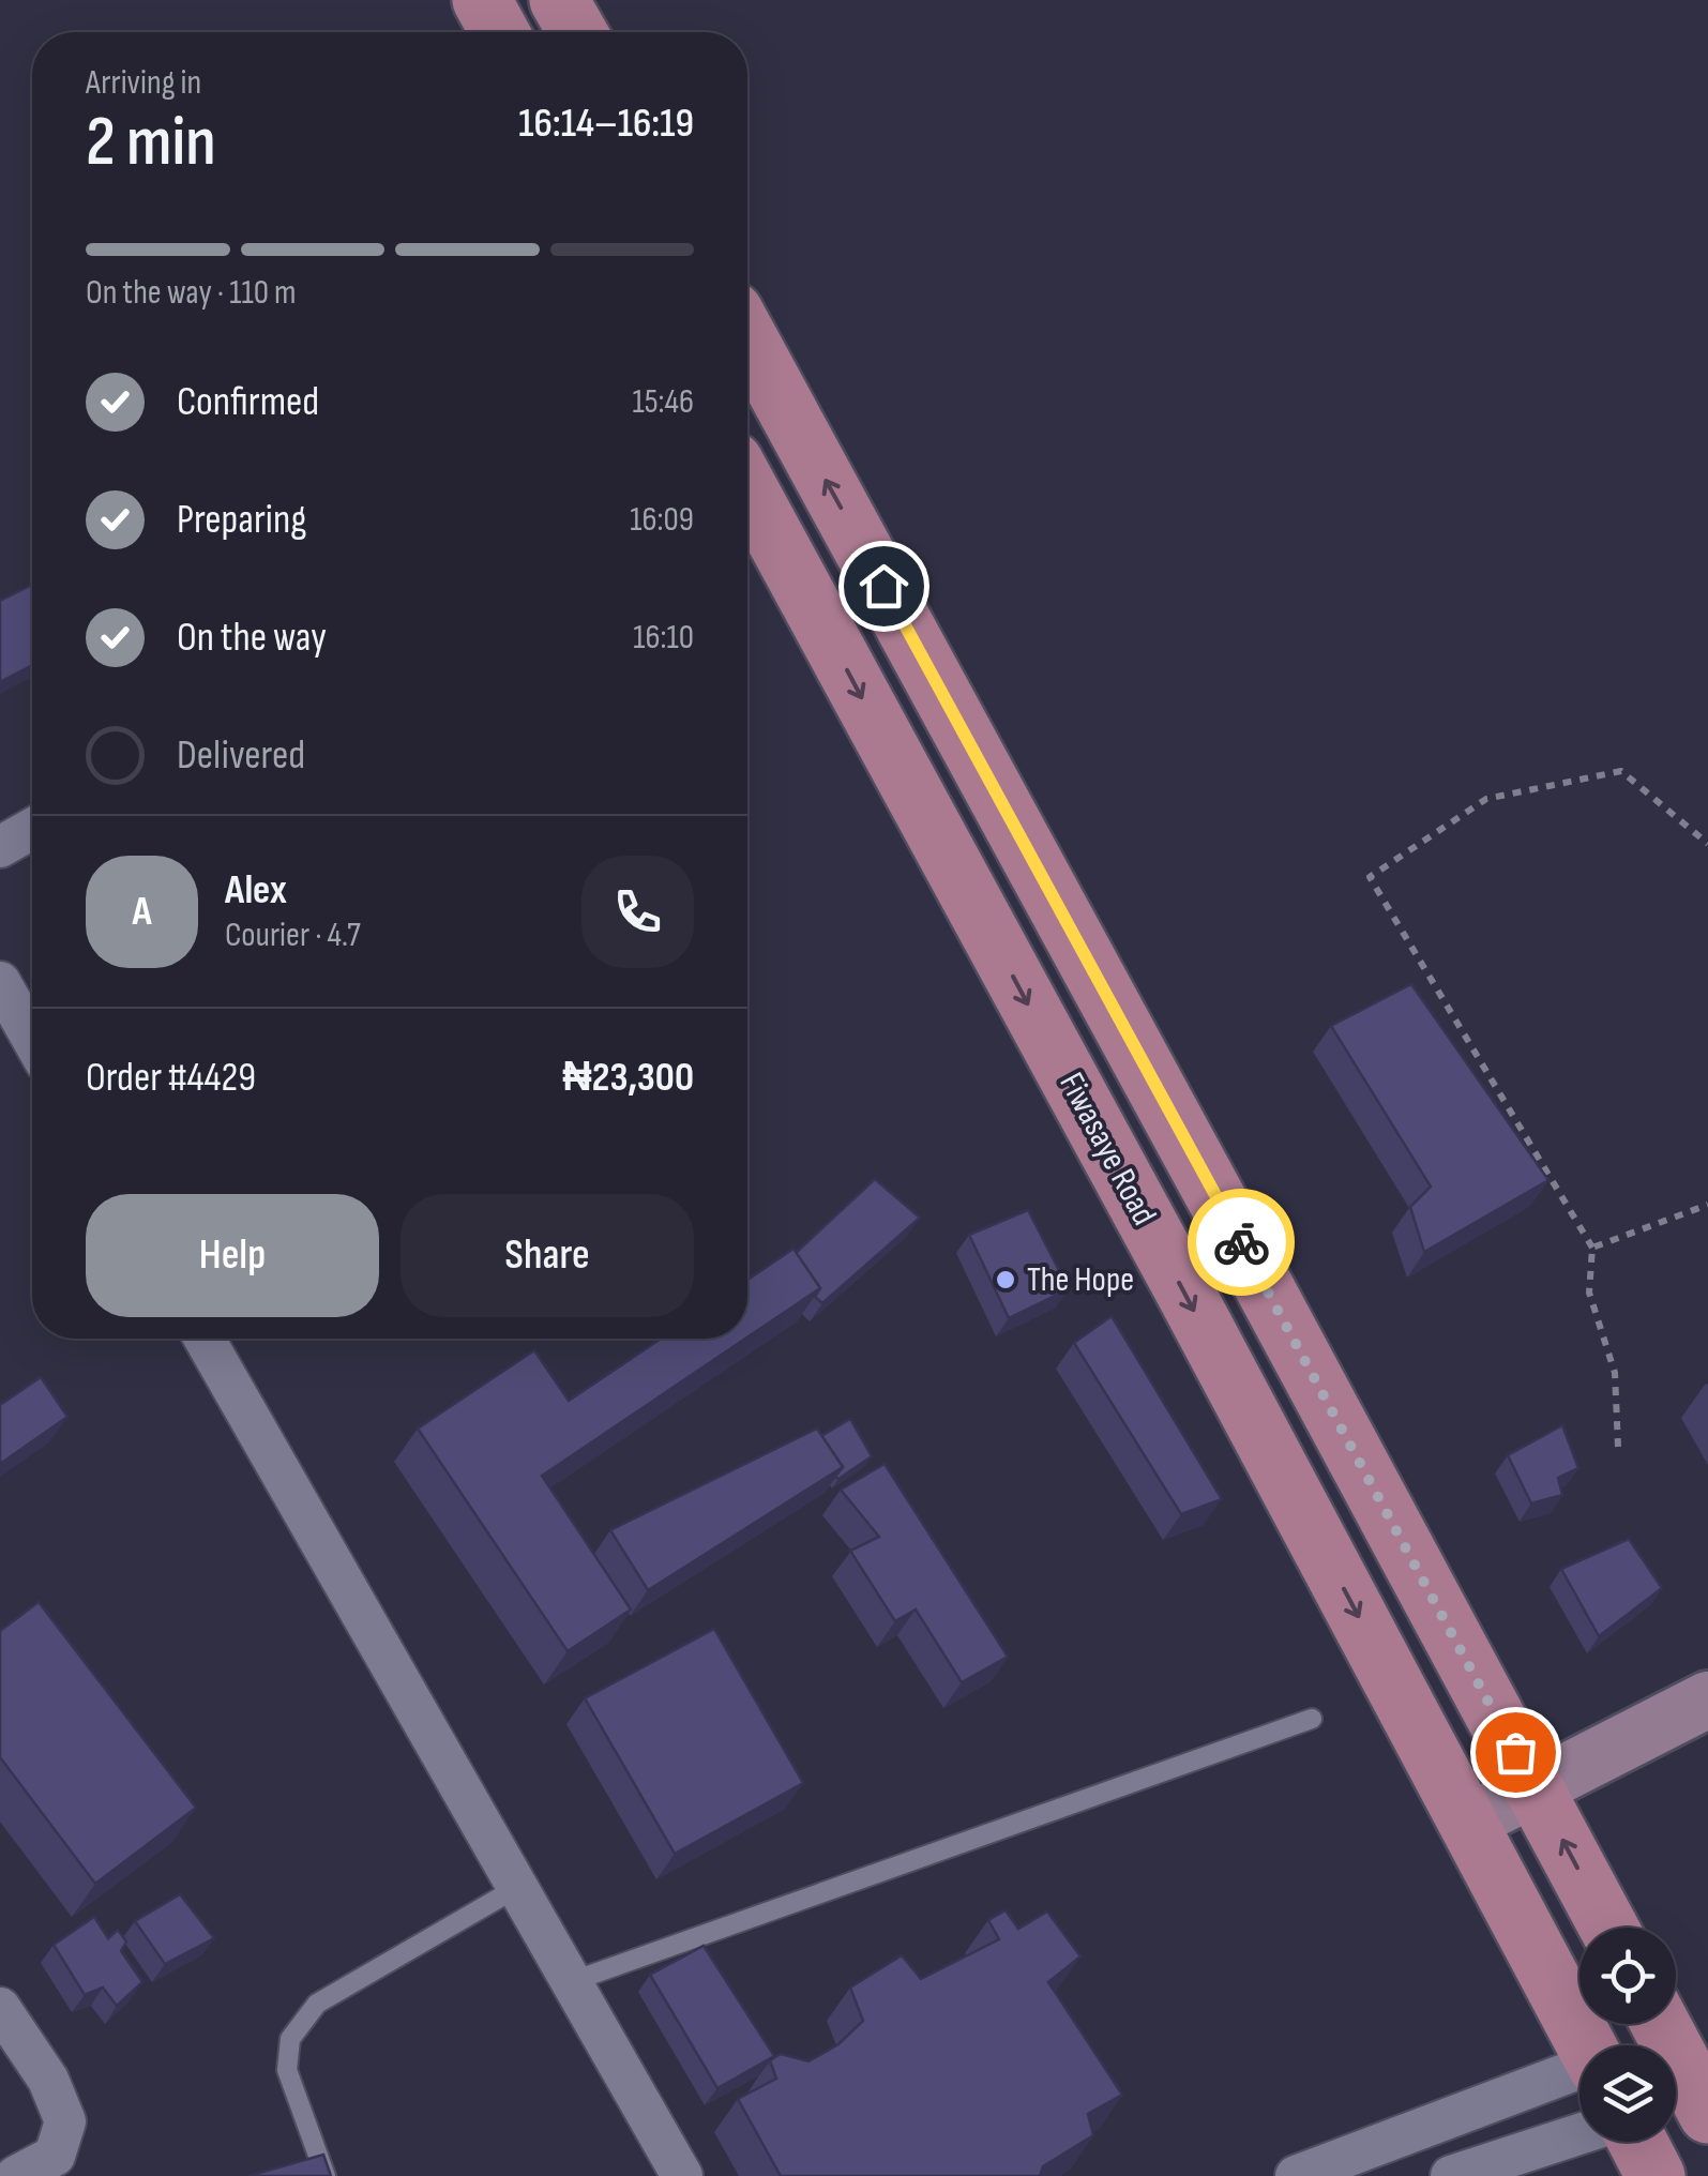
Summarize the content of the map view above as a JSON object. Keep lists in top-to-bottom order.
{
  "streets": {
    "main road": ["Fiwasaye Road"]
  },
  "places": ["The Hope"],
  "page": {
    "heading": ["2 min", "Arriving in", "16:14–16:19"],
    "panel": [
      "Alex",
      "Courier · 4.7",
      "Order #4429",
      "₦23,300"
    ],
    "bar": "On the way · 110 m",
    "list": [
      ["Confirmed", "15:46"],
      ["Preparing", "16:09"],
      ["On the way", "16:10"],
      "Delivered"
    ],
    "round": "A",
    "buttons": ["Help", "Share"]
  }
}
